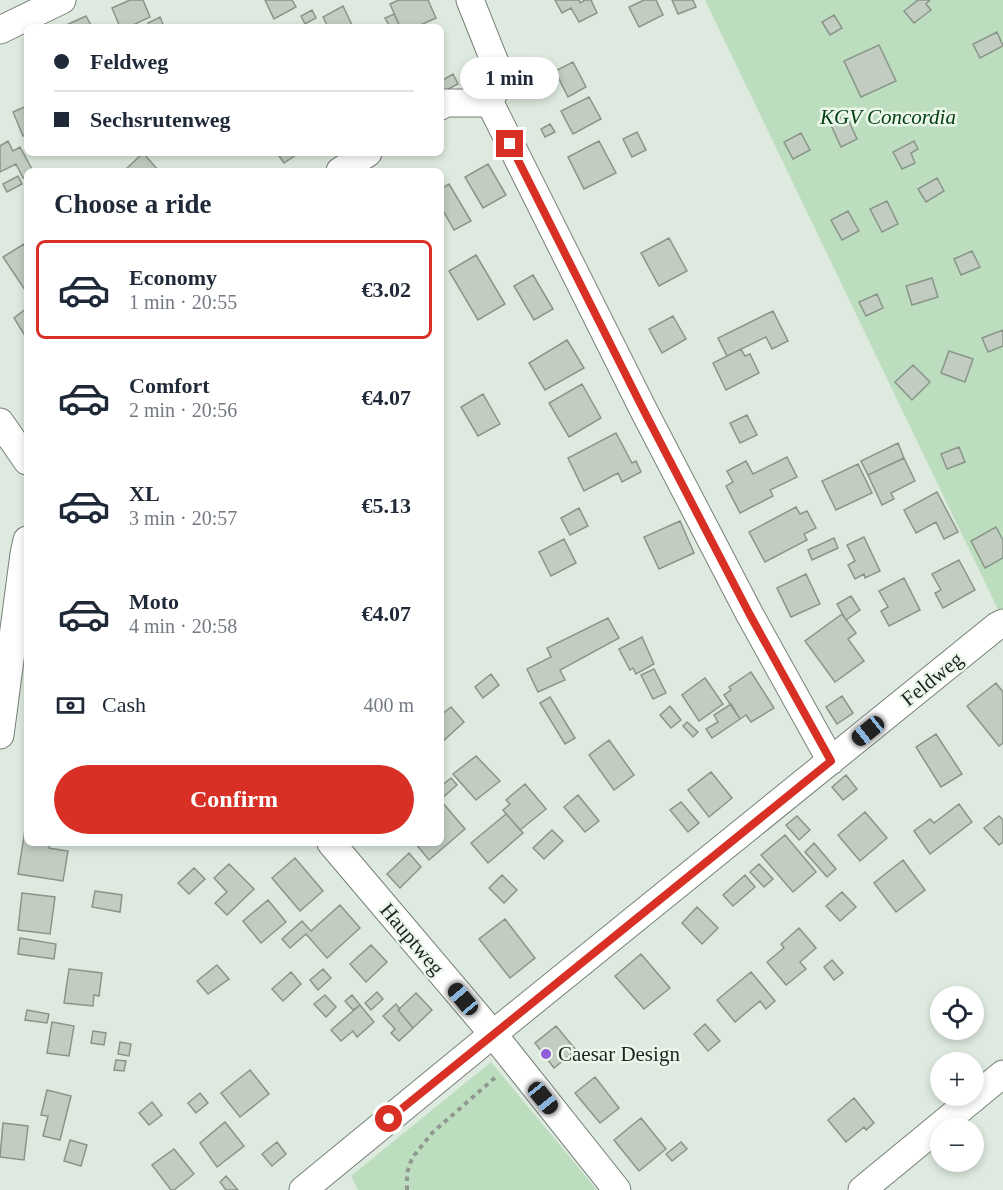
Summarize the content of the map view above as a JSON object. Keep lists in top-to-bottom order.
{
  "streets": {
    "street": ["Feldweg", "Hauptweg"]
  },
  "crossings": [
    ["Feldweg", "Hauptweg"]
  ],
  "parks": ["KGV Concordia"],
  "places": ["Caesar Design"],
  "page": {
    "banner": ["Feldweg", "Sechsrutenweg"],
    "bubble": "1 min",
    "heading": "Choose a ride",
    "list": [
      {
        "name": "Economy",
        "note": "1 min · 20:55",
        "value": "€3.02"
      },
      {
        "name": "Comfort",
        "note": "2 min · 20:56",
        "value": "€4.07"
      },
      {
        "name": "XL",
        "note": "3 min · 20:57",
        "value": "€5.13"
      },
      {
        "name": "Moto",
        "note": "4 min · 20:58",
        "value": "€4.07"
      }
    ],
    "pay": ["Cash", "400 m"],
    "buttons": "Confirm",
    "map_buttons": ["+", "−"]
  }
}
